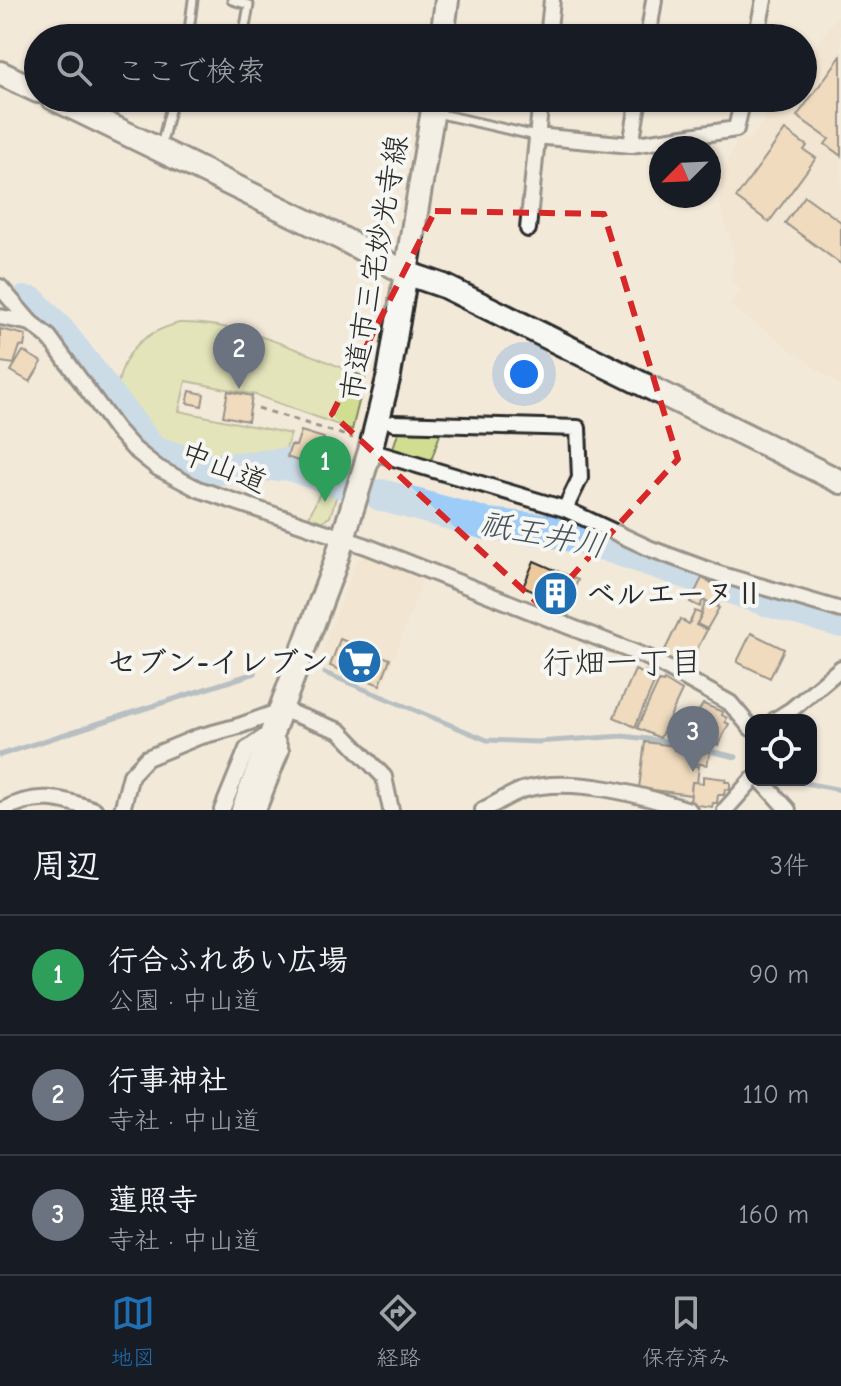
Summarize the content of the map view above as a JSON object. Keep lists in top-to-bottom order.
{
  "streets": {
    "street": ["市道市三宅妙光寺線", "中山道"]
  },
  "crossings": [
    ["市道市三宅妙光寺線", "中山道"]
  ],
  "districts": ["行畑一丁目"],
  "water": ["祇王井川"],
  "places": {
    "building": ["ベルエーヌⅡ"],
    "supermarket": ["セブン-イレブン"]
  },
  "north": "bottom left",
  "page": {
    "search": "ここで検索",
    "pins": ["2", "1", "3"],
    "heading": ["周辺", "3件"],
    "list": [
      {
        "mark": "1",
        "name": "行合ふれあい広場",
        "note": "公園 · 中山道",
        "value": "90 m"
      },
      {
        "mark": "2",
        "name": "行事神社",
        "note": "寺社 · 中山道",
        "value": "110 m"
      },
      {
        "mark": "3",
        "name": "蓮照寺",
        "note": "寺社 · 中山道",
        "value": "160 m"
      }
    ],
    "nav": ["地図", "経路", "保存済み"]
  }
}
